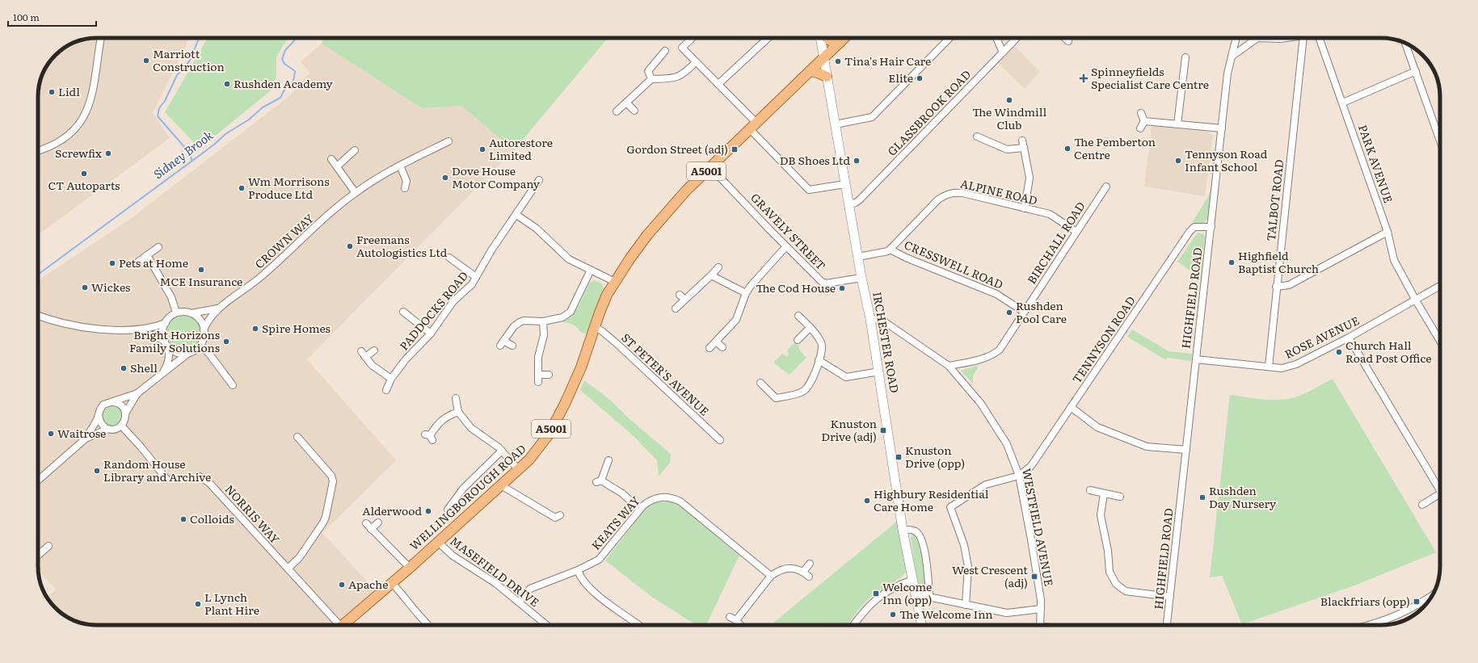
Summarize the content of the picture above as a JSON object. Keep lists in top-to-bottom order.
{
  "streets": {
    "main road": ["A5001", "IRCHESTER ROAD", "WELLINGBOROUGH ROAD"],
    "street": [
      "GLASSBROOK ROAD",
      "PARK AVENUE",
      "ALPINE ROAD",
      "TALBOT ROAD",
      "GRAVELY STREET",
      "CROWN WAY",
      "BIRCHALL ROAD",
      "CRESSWELL ROAD",
      "HIGHFIELD ROAD",
      "PADDOCKS ROAD",
      "ROSE AVENUE",
      "TENNYSON ROAD",
      "ST PETER'S AVENUE",
      "NORRIS WAY",
      "KEATS WAY",
      "WESTFIELD AVENUE",
      "MASEFIELD DRIVE"
    ]
  },
  "crossings": [
    ["GLASSBROOK ROAD", "IRCHESTER ROAD"],
    ["PARK AVENUE", "ROSE AVENUE"],
    ["ALPINE ROAD", "BIRCHALL ROAD"],
    ["ALPINE ROAD", "CRESSWELL ROAD"],
    ["ALPINE ROAD", "IRCHESTER ROAD"],
    ["TALBOT ROAD", "ROSE AVENUE"],
    ["GRAVELY STREET", "IRCHESTER ROAD"],
    ["GRAVELY STREET", "WELLINGBOROUGH ROAD"],
    ["BIRCHALL ROAD", "CRESSWELL ROAD"],
    ["BIRCHALL ROAD", "WESTFIELD AVENUE"],
    ["HIGHFIELD ROAD", "ROSE AVENUE"],
    ["HIGHFIELD ROAD", "TENNYSON ROAD"],
    ["TENNYSON ROAD", "WESTFIELD AVENUE"],
    ["IRCHESTER ROAD", "WELLINGBOROUGH ROAD"],
    ["IRCHESTER ROAD", "WESTFIELD AVENUE"],
    ["ST PETER'S AVENUE", "WELLINGBOROUGH ROAD"],
    ["WELLINGBOROUGH ROAD", "MASEFIELD DRIVE"],
    ["KEATS WAY", "MASEFIELD DRIVE"]
  ],
  "water": ["Sidney Brook"],
  "places": {
    "other": [
      "Marriott Construction",
      "Tina's Hair Care",
      "Elite",
      "Rushden Academy",
      "Lidl",
      "The Windmill Club",
      "The Pemberton Centre",
      "Autorestore Limited",
      "Screwfix",
      "DB Shoes Ltd",
      "Tennyson Road Infant School",
      "CT Autoparts",
      "Dove House Motor Company",
      "Wm Morrisons Produce Ltd",
      "Freemans Autologistics Ltd",
      "Highfield Baptist Church",
      "Pets at Home",
      "MCE Insurance",
      "Wickes",
      "The Cod House",
      "Rushden Pool Care",
      "Spire Homes",
      "Bright Horizons Family Solutions",
      "Church Hall Road Post Office",
      "Shell",
      "Waitrose",
      "Random House Library and Archive",
      "Rushden Day Nursery",
      "Highbury Residential Care Home",
      "Alderwood",
      "Colloids",
      "Apache",
      "L Lynch Plant Hire",
      "The Welcome Inn"
    ],
    "health": ["Spinneyfields Specialist Care Centre"],
    "transit": [
      "Gordon Street (adj)",
      "Knuston Drive (adj)",
      "Knuston Drive (opp)",
      "West Crescent (adj)",
      "Welcome Inn (opp)",
      "Blackfriars (opp)"
    ]
  },
  "scale_bar": "100 m"
}
